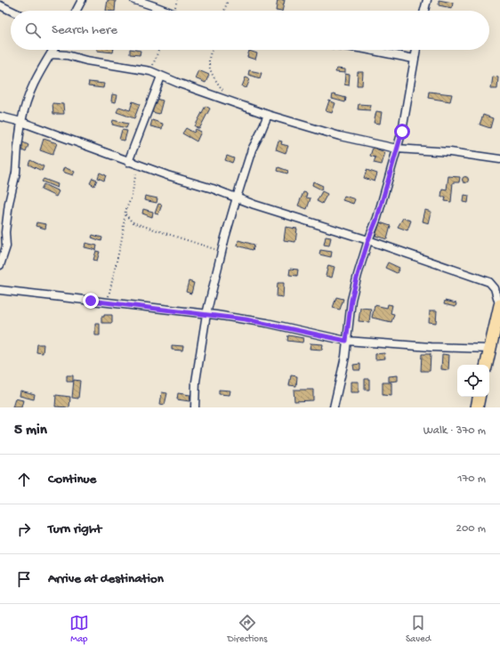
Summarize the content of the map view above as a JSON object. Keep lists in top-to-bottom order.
{
  "page": {
    "search": "Search here",
    "heading": ["5 min", "Walk · 370 m"],
    "list": [
      ["Continue", "170 m"],
      ["Turn right", "200 m"],
      "Arrive at destination"
    ],
    "nav": ["Map", "Directions", "Saved"]
  }
}
